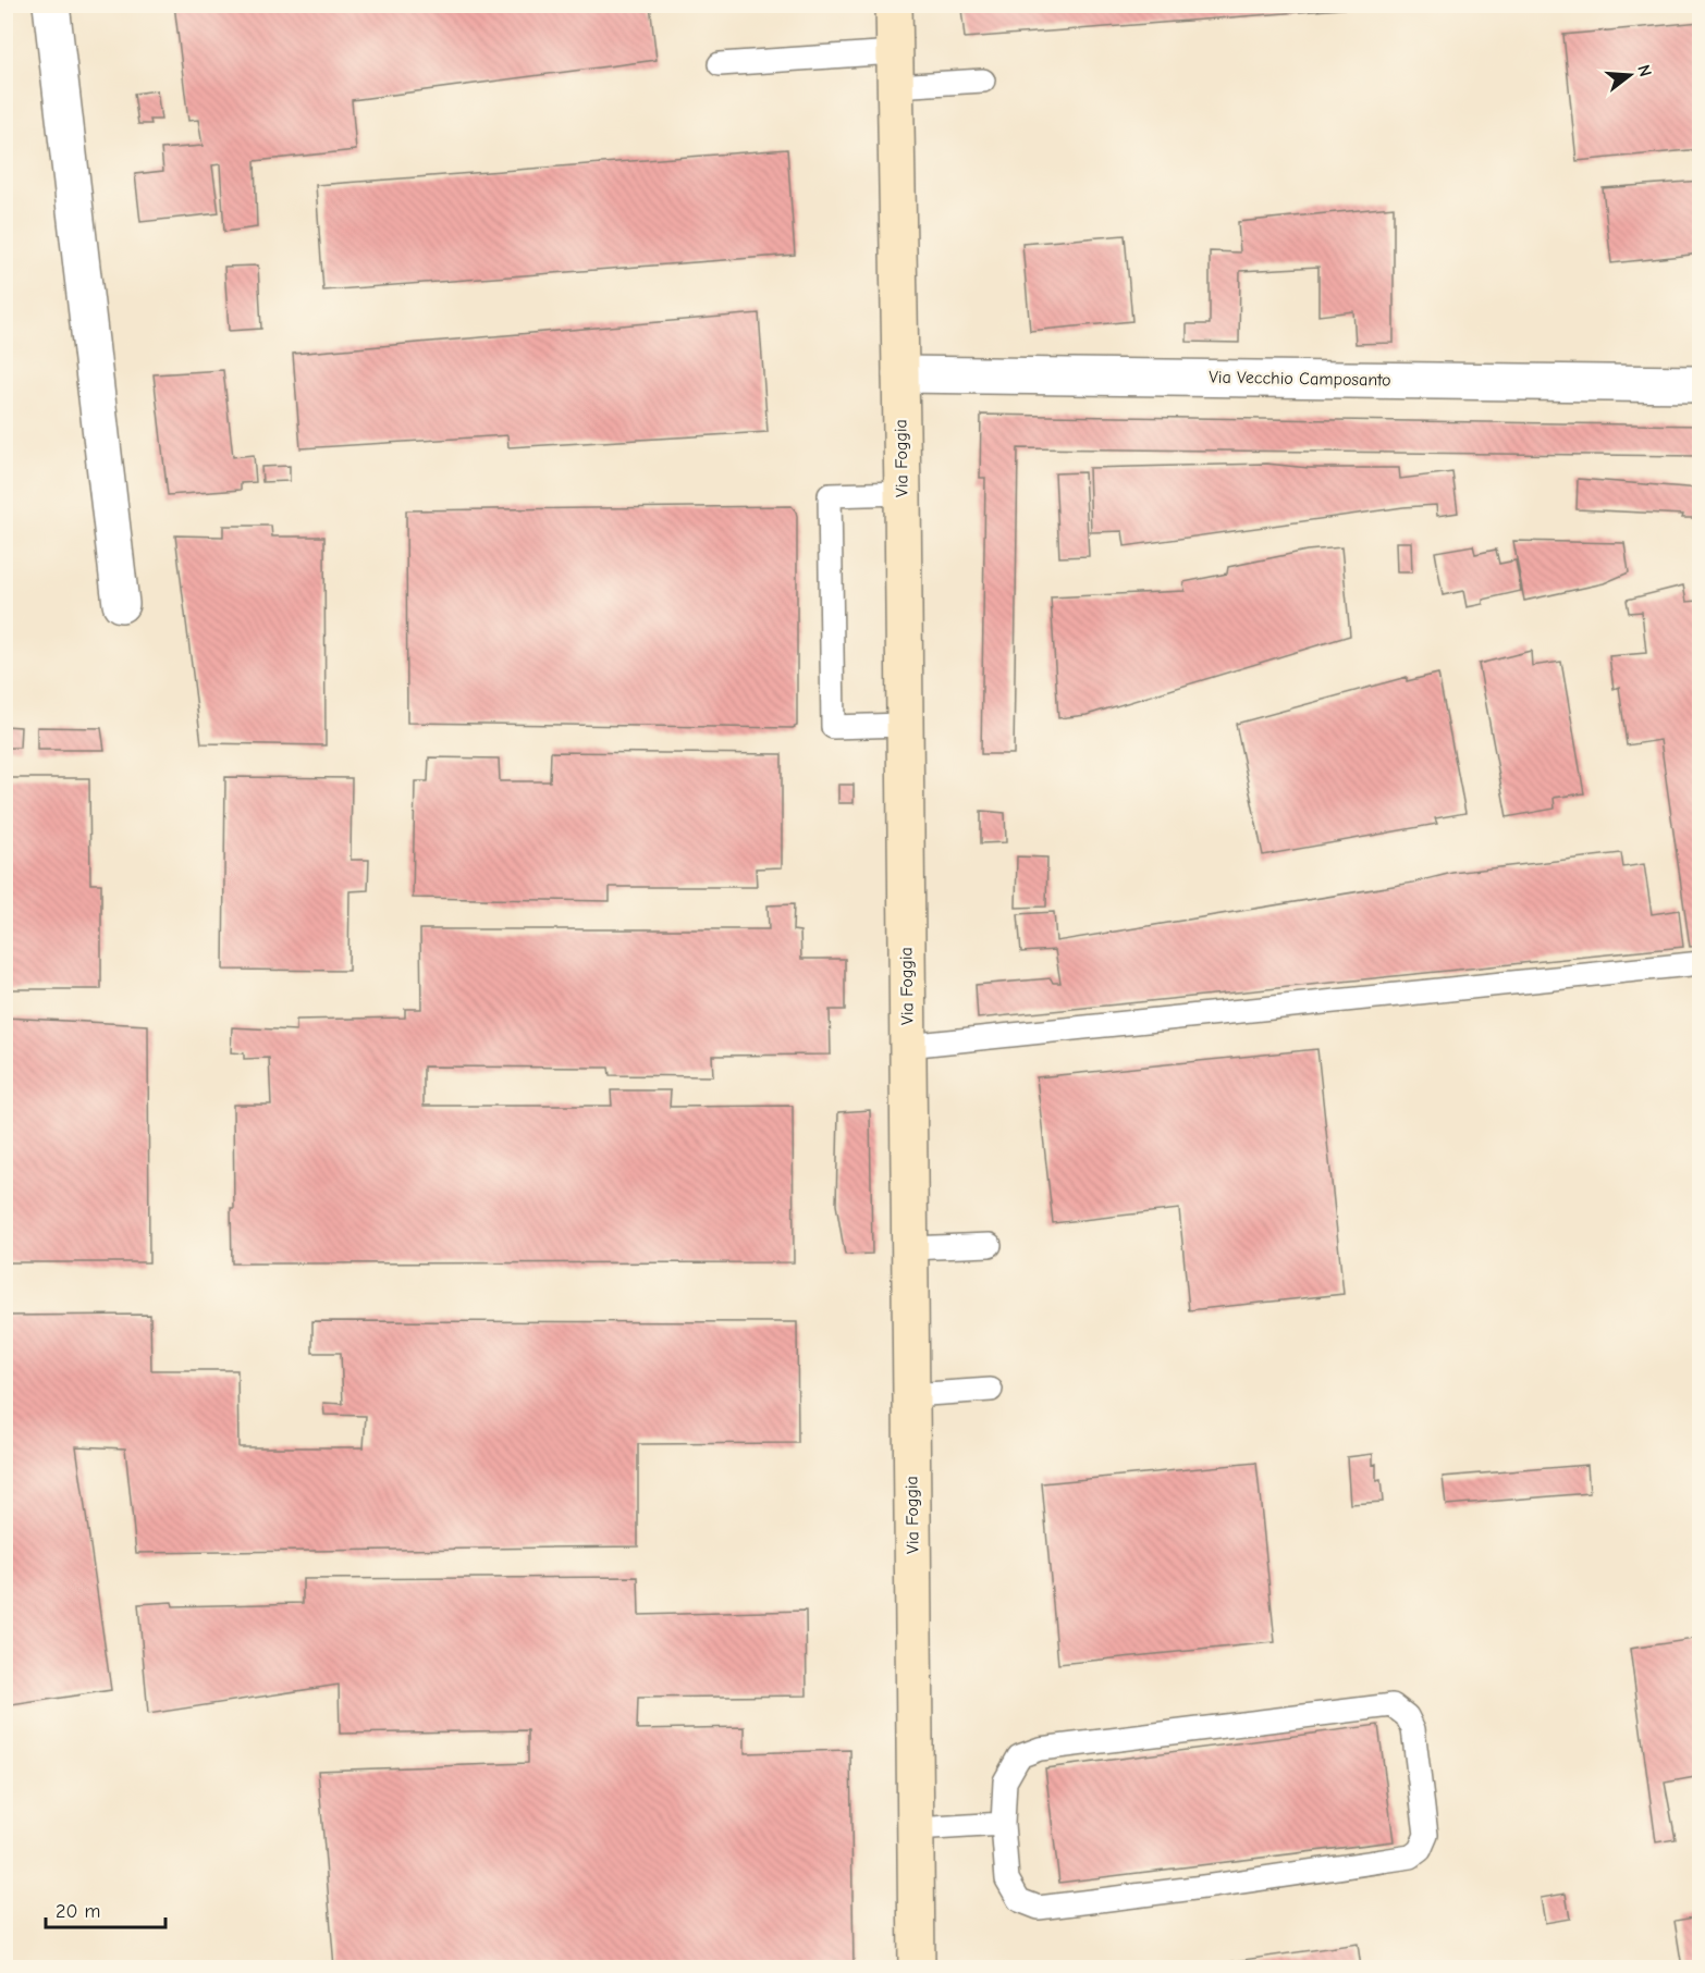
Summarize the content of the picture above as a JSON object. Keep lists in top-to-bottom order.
{
  "streets": {
    "main road": ["Via Foggia"],
    "street": ["Via Vecchio Camposanto"]
  },
  "crossings": [
    ["Via Vecchio Camposanto", "Via Foggia"]
  ],
  "scale_bar": "20 m",
  "north": "right"
}
